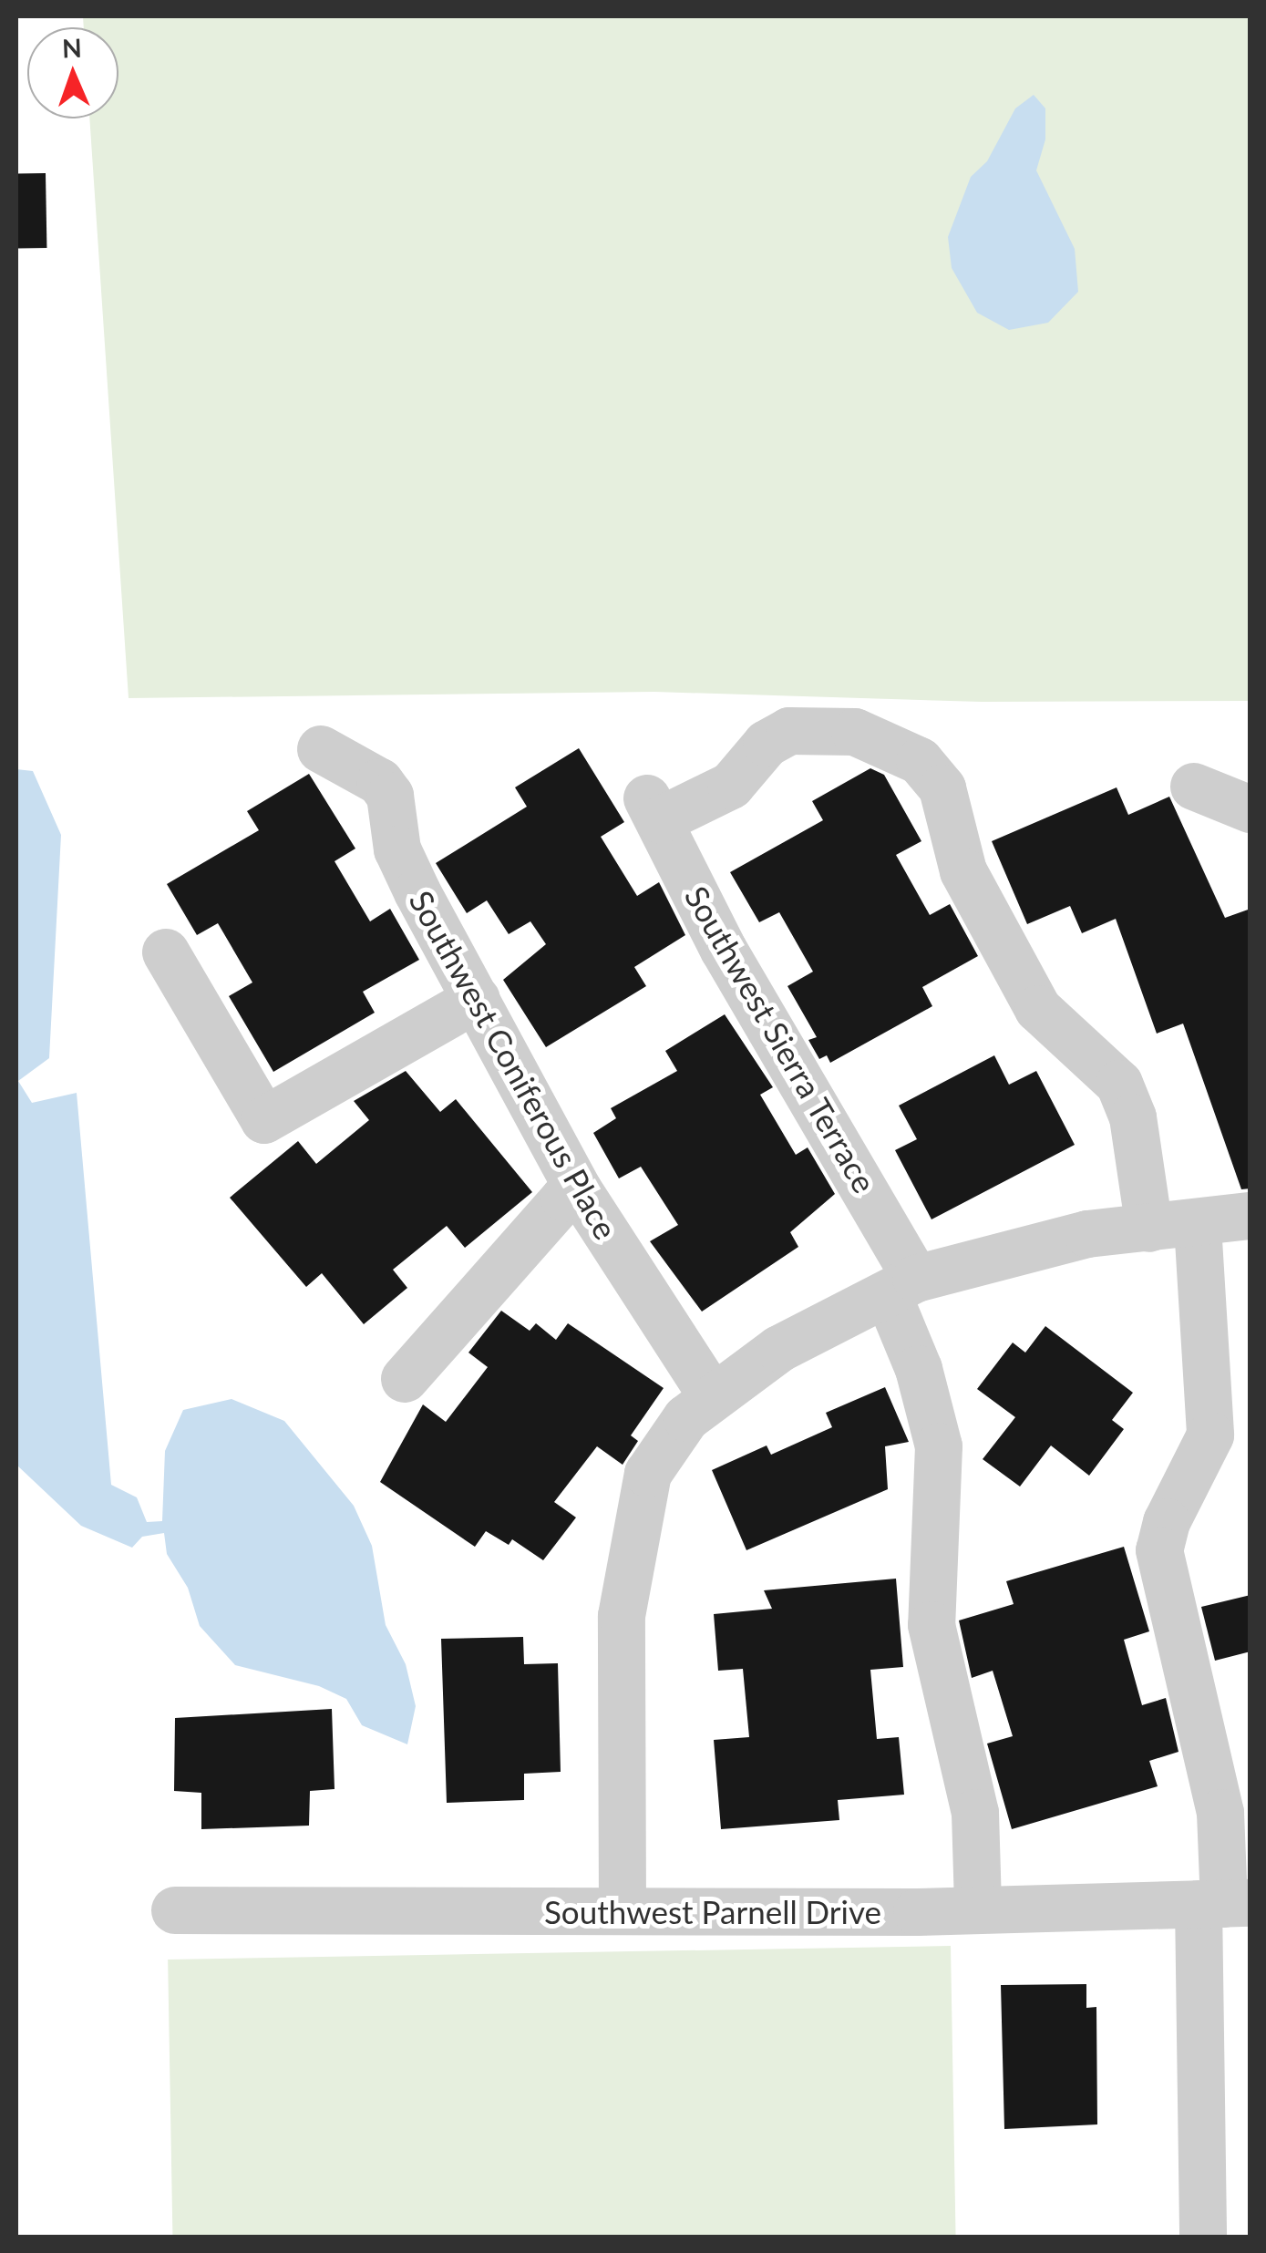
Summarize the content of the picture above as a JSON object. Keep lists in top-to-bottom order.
{
  "streets": {
    "street": ["Southwest Sierra Terrace", "Southwest Coniferous Place", "Southwest Parnell Drive"]
  },
  "crossings": [
    ["Southwest Sierra Terrace", "Southwest Parnell Drive"]
  ],
  "north": "top"
}
